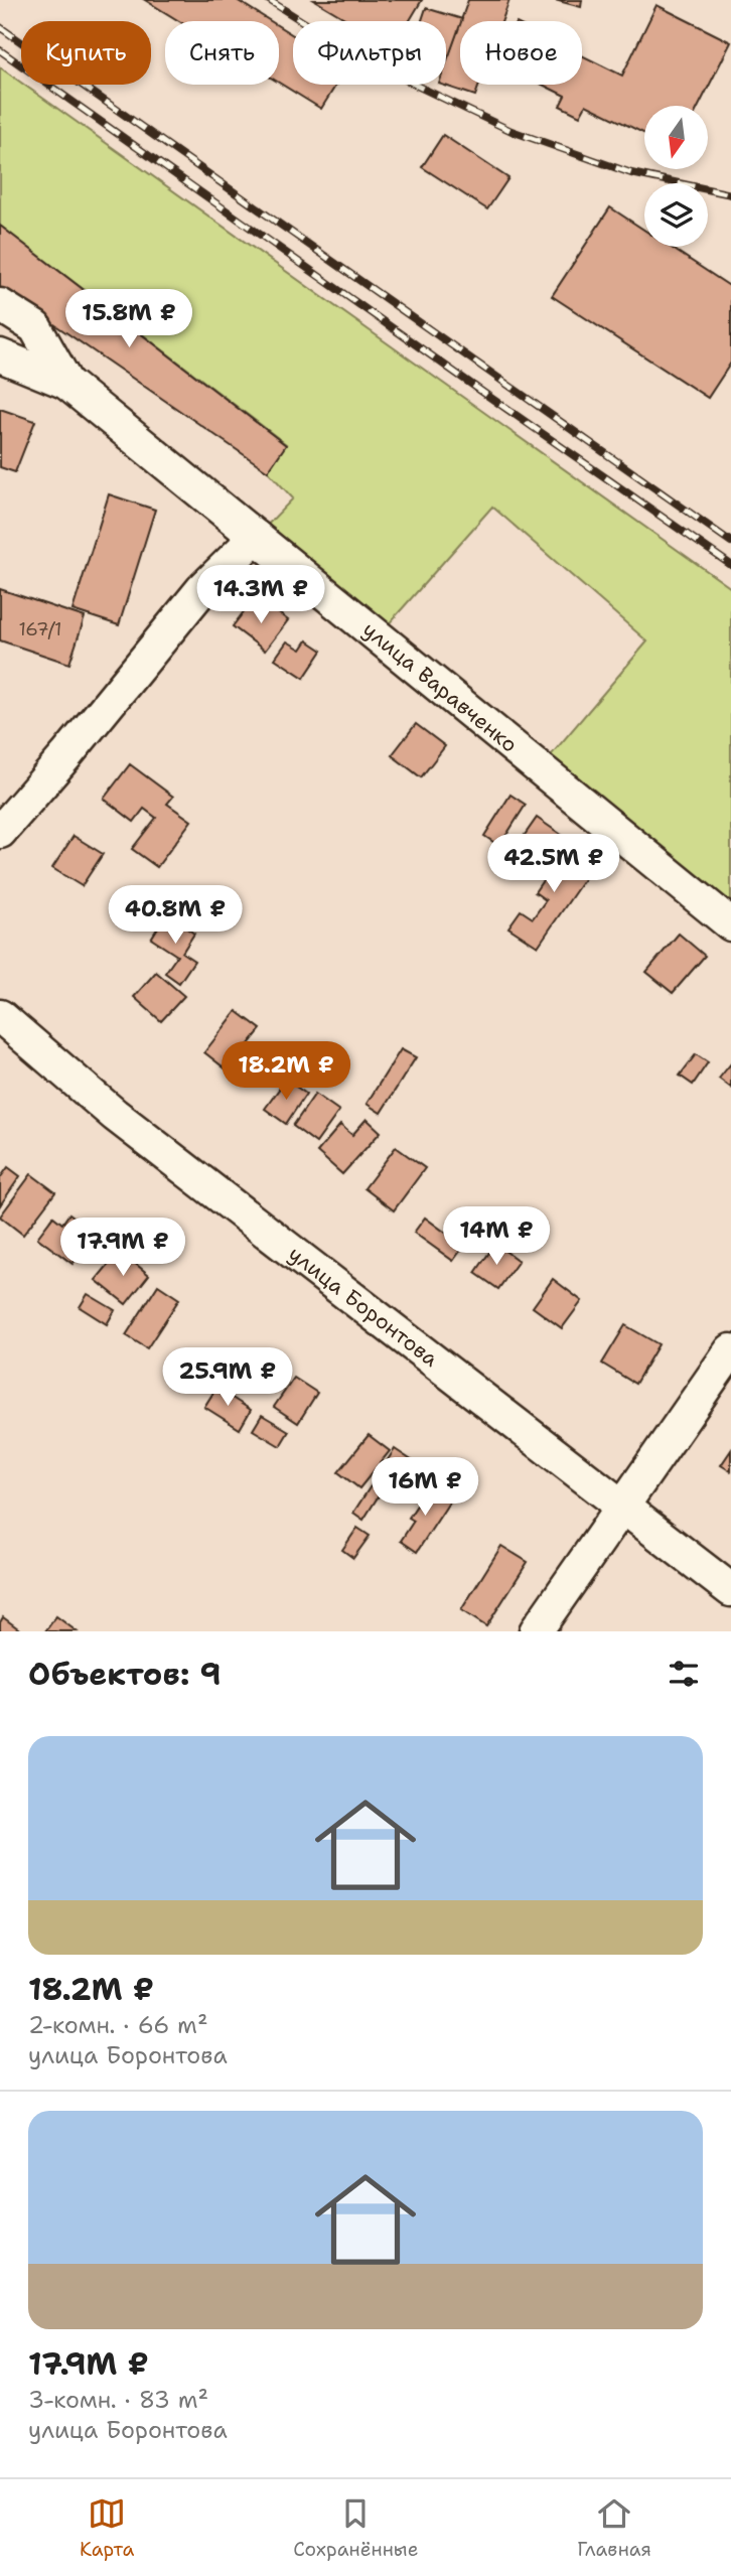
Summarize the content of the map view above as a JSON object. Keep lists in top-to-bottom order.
{
  "streets": {
    "street": ["улица Варавченко", "улица Боронтова"]
  },
  "house_numbers": ["167/1"],
  "north": "bottom",
  "page": {
    "chip": [
      "Купить",
      "Снять",
      "Фильтры",
      "Новое"
    ],
    "price": [
      "15.8M ₽",
      "14.3M ₽",
      "42.5M ₽",
      "40.8M ₽",
      "18.2M ₽",
      "14M ₽",
      "17.9M ₽",
      "25.9M ₽",
      "16M ₽"
    ],
    "heading": "Объектов: 9",
    "list": [
      {
        "name": "18.2M ₽",
        "note": "2-комн. · 66 m² · улица Боронтова"
      },
      {
        "name": "17.9M ₽",
        "note": "3-комн. · 83 m² · улица Боронтова"
      }
    ],
    "tabs": ["Карта", "Сохранённые", "Главная"]
  }
}
